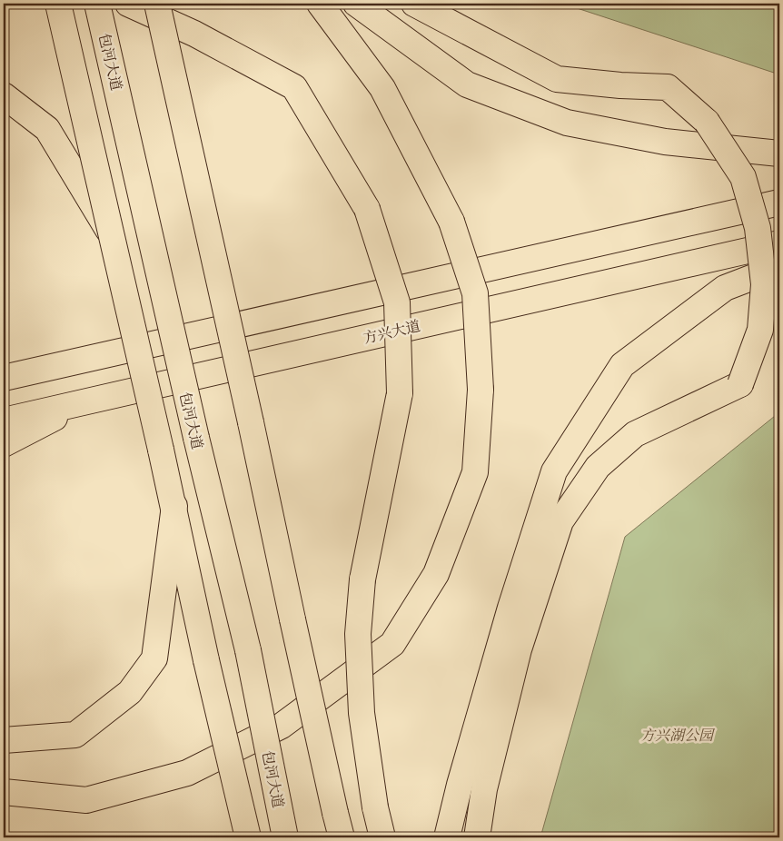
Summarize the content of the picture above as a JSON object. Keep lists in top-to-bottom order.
{
  "streets": {
    "main road": ["包河大道", "方兴大道"]
  },
  "parks": ["方兴湖公园"]
}
